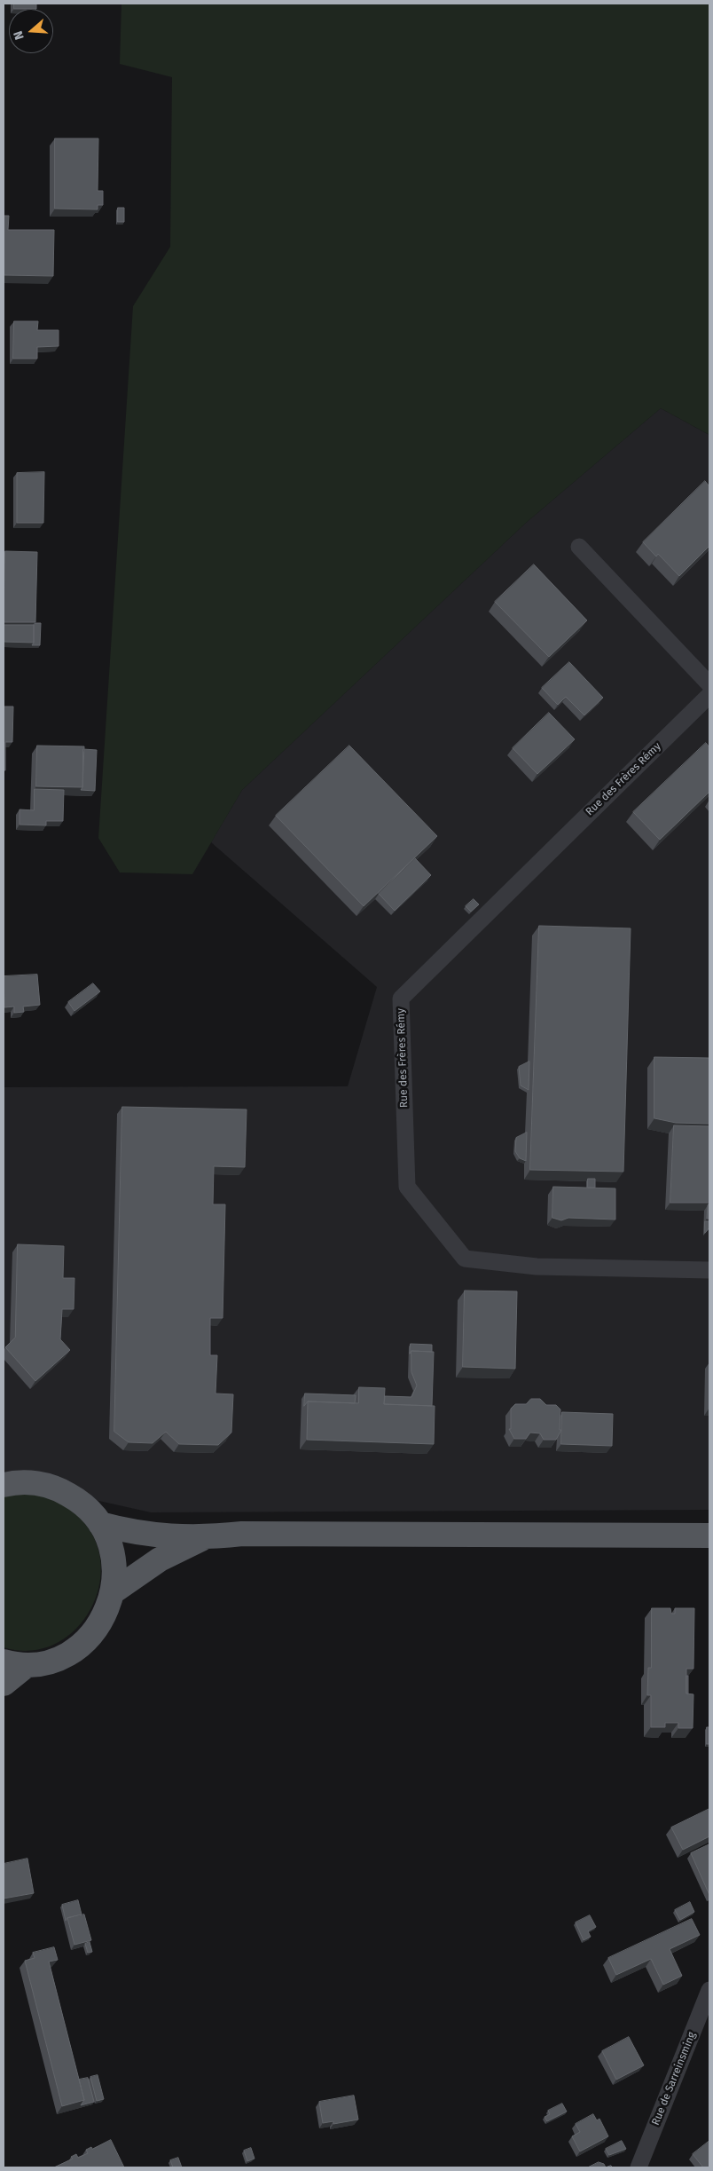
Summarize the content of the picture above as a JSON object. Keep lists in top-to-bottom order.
{
  "streets": {
    "street": ["Rue des Frères Rémy", "Rue de Sarreinsming"]
  },
  "north": "left"
}
